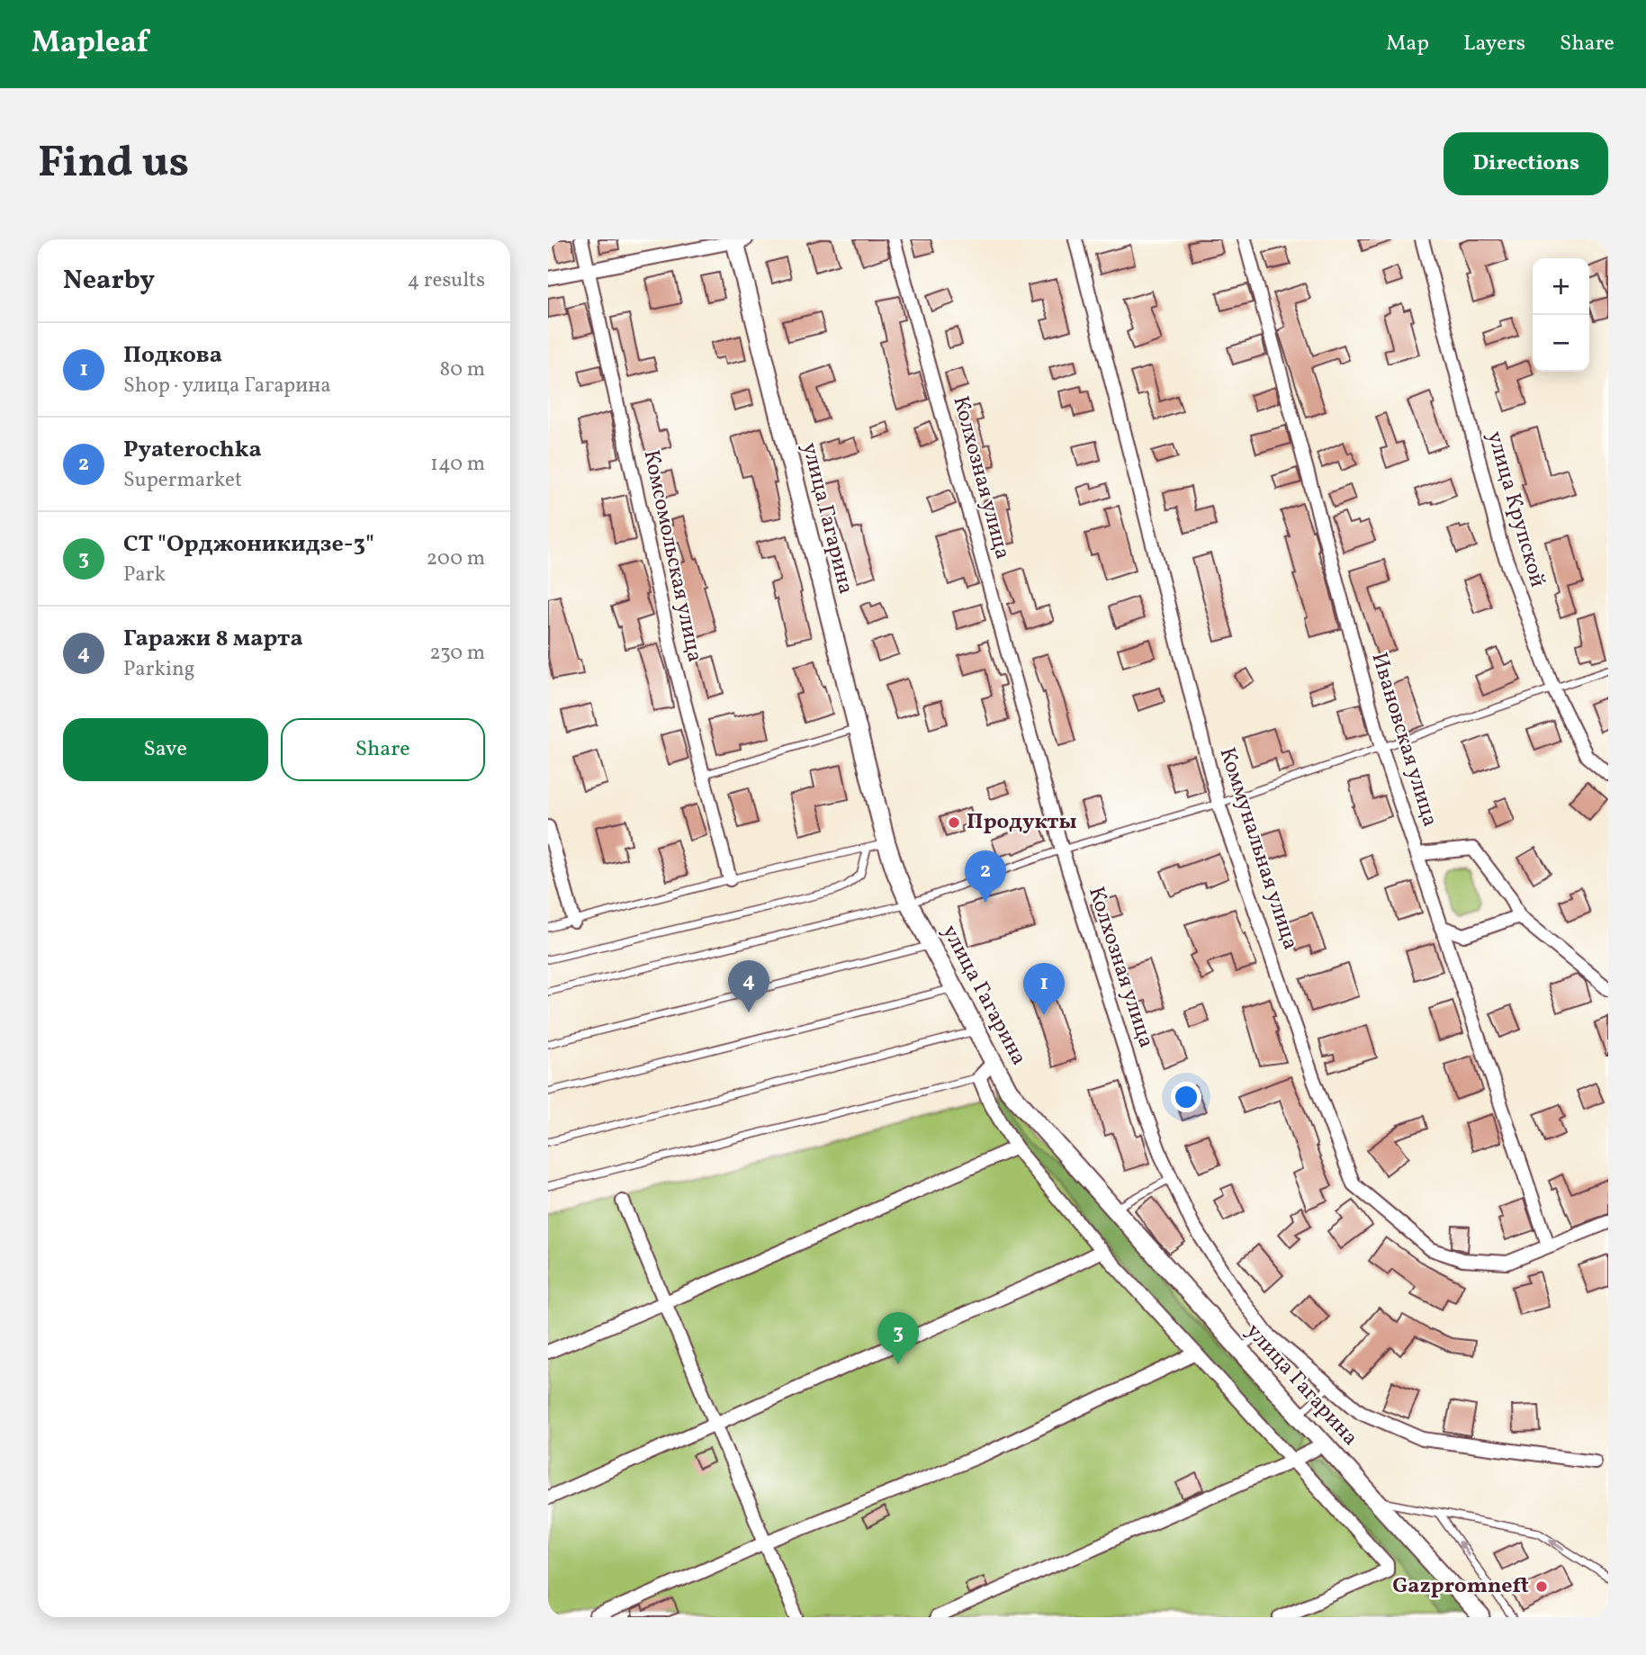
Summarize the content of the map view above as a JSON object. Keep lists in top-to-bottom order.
{
  "streets": {
    "main road": ["улица Гагарина"],
    "street": [
      "Колхозная улица",
      "улица Крупской",
      "Комсомольская улица",
      "Ивановская улица",
      "Коммунальная улица"
    ]
  },
  "crossings": [
    ["Ивановская улица", "Коммунальная улица"]
  ],
  "places": ["Продукты", "Gazpromneft"],
  "page": {
    "header": "Mapleaf",
    "nav": ["Map", "Layers", "Share"],
    "buttons": [
      "Directions",
      ["Save", "Share"]
    ],
    "title": "Find us",
    "heading": ["Nearby", "4 results"],
    "map_buttons": ["+", "−"],
    "list": [
      {
        "mark": "1",
        "name": "Подкова",
        "note": "Shop · улица Гагарина",
        "value": "80 m"
      },
      {
        "mark": "2",
        "name": "Pyaterochka",
        "note": "Supermarket",
        "value": "140 m"
      },
      {
        "mark": "3",
        "name": "СТ \"Орджоникидзе-3\"",
        "note": "Park",
        "value": "200 m"
      },
      {
        "mark": "4",
        "name": "Гаражи 8 марта",
        "note": "Parking",
        "value": "230 m"
      }
    ],
    "pins": [
      "2",
      "4",
      "1",
      "3"
    ]
  }
}
